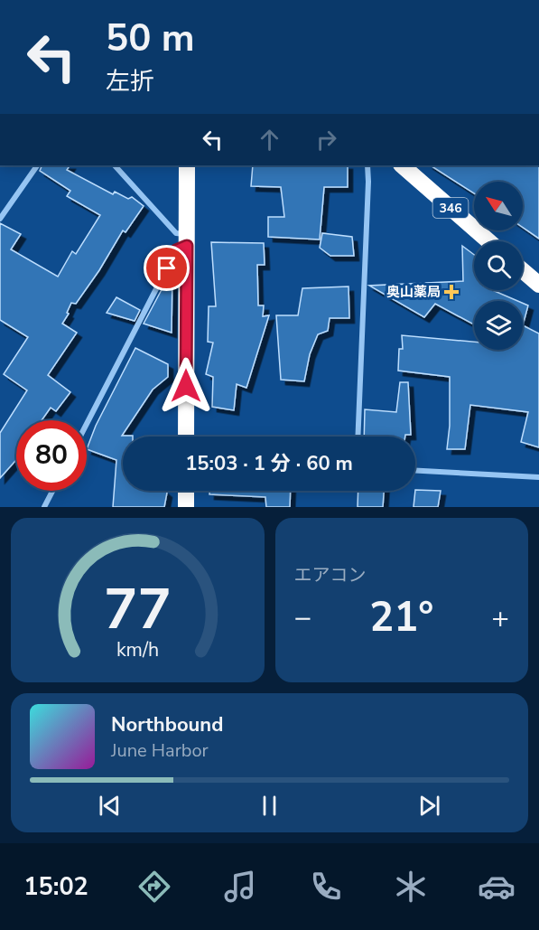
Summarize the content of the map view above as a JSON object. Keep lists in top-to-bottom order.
{
  "streets": {
    "highway": ["346"]
  },
  "places": {
    "health": ["奥山薬局"]
  },
  "north": "top left",
  "page": {
    "turn": ["50 m", "左折"],
    "limit": "80",
    "trip": "15:03 · 1 分 · 60 m",
    "tile": "エアコン",
    "heat": ["−", "21°", "+"],
    "song": ["Northbound", "June Harbor"],
    "tabs": "15:02",
    "gauge": ["77", "km/h"]
  }
}
